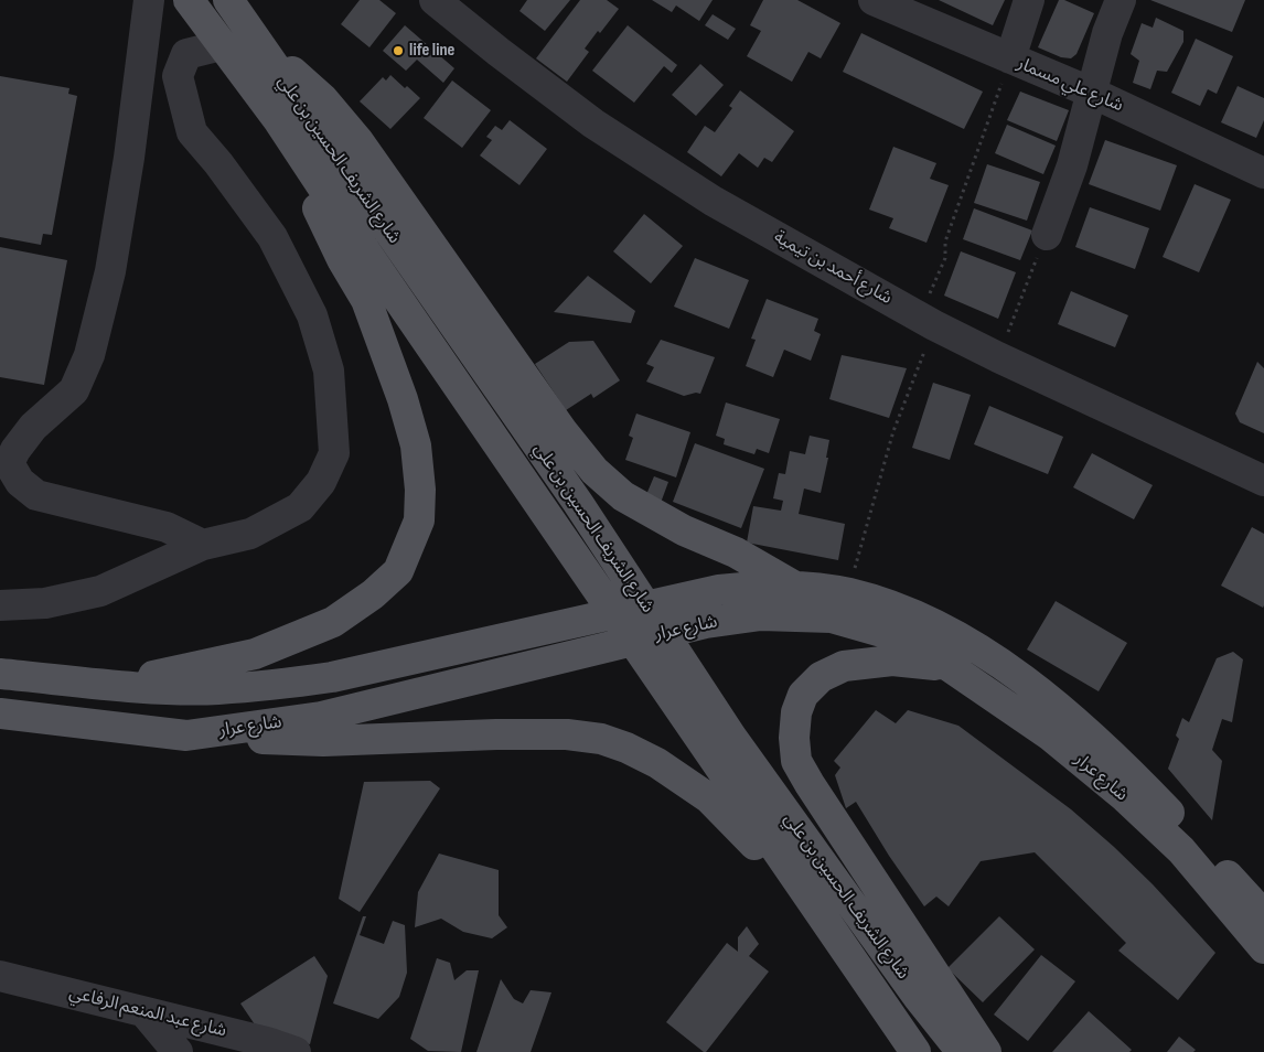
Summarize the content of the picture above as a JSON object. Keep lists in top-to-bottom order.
{
  "streets": {
    "main road": ["شارع الشريف الحسين بن علي", "شارع عرار"],
    "street": ["شارع علي مسمار", "شارع أحمد بن تيمية", "شارع عبد المنعم الرفاعي"]
  },
  "places": ["life line"]
}
